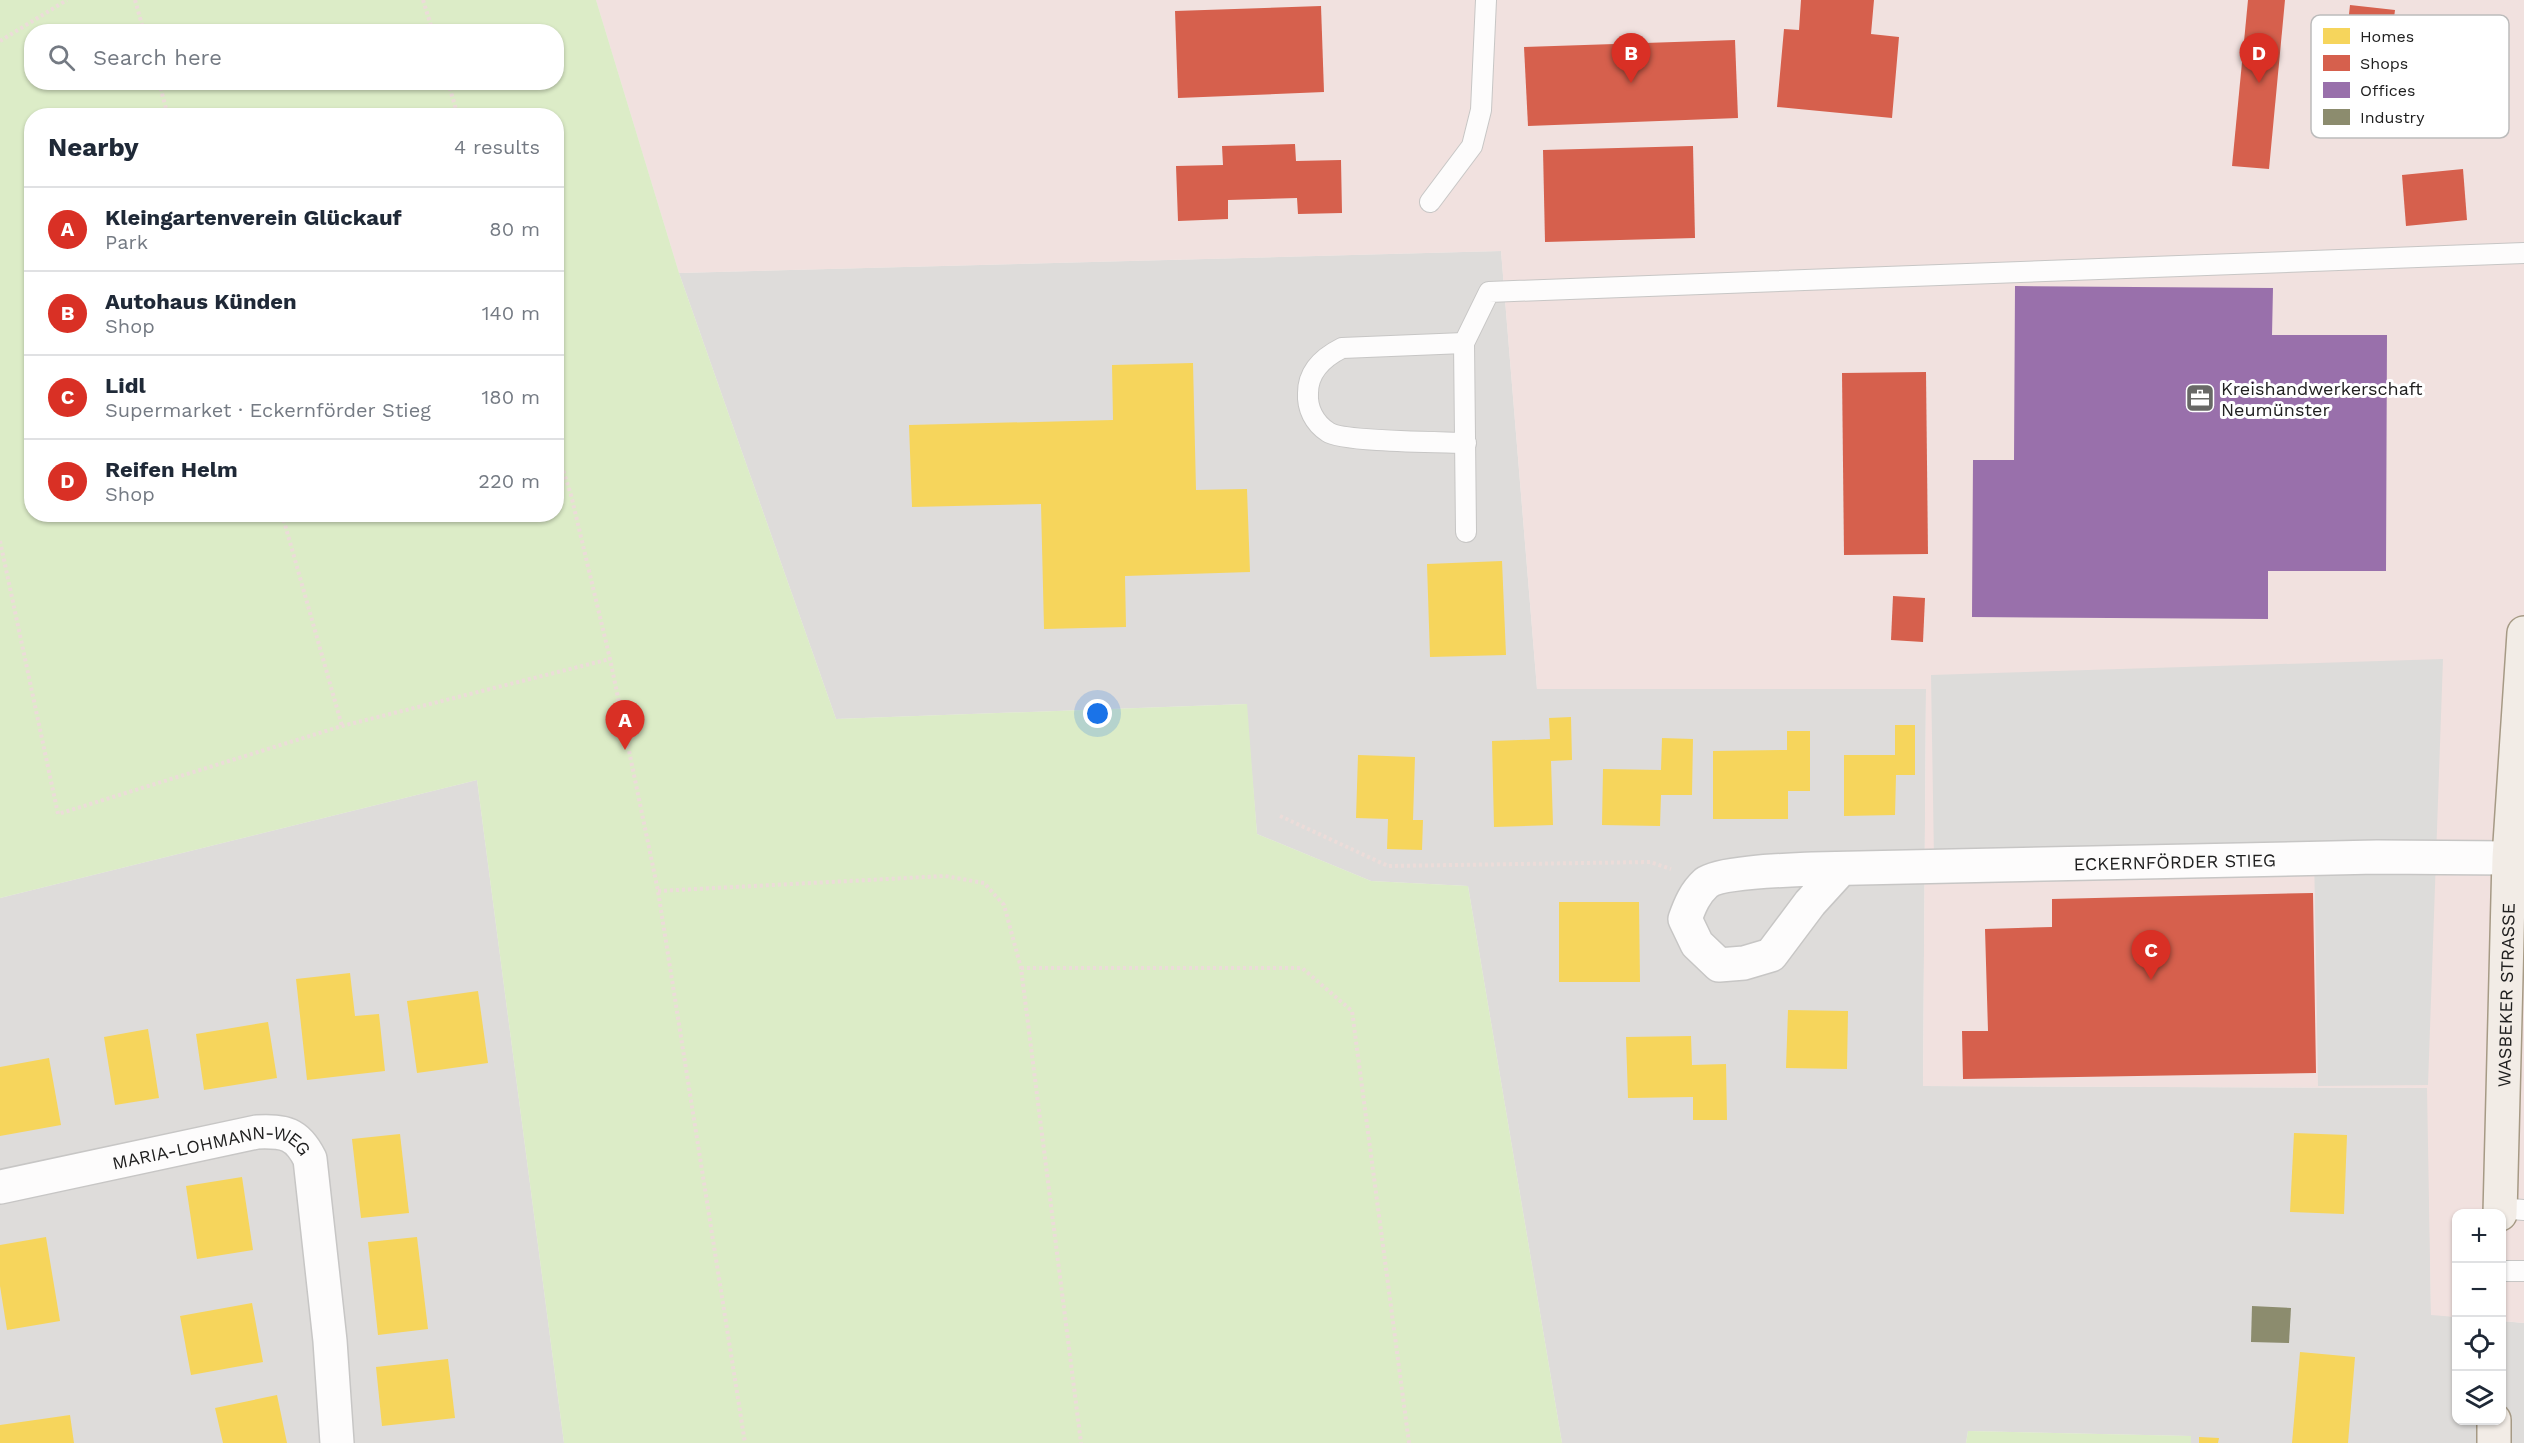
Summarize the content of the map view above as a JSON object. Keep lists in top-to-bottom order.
{
  "streets": {
    "main road": ["WASBEKER STRASSE"],
    "street": ["ECKERNFÖRDER STIEG", "MARIA-LOHMANN-WEG"]
  },
  "crossings": [
    ["ECKERNFÖRDER STIEG", "WASBEKER STRASSE"]
  ],
  "places": {
    "office": ["Kreishandwerkerschaft Neumünster"]
  },
  "legend": [
    "Homes",
    "Shops",
    "Offices",
    "Industry"
  ],
  "page": {
    "search": "Search here",
    "pins": [
      "B",
      "D",
      "A",
      "C"
    ],
    "heading": ["Nearby", "4 results"],
    "list": [
      {
        "mark": "A",
        "name": "Kleingartenverein Glückauf",
        "note": "Park",
        "value": "80 m"
      },
      {
        "mark": "B",
        "name": "Autohaus Künden",
        "note": "Shop",
        "value": "140 m"
      },
      {
        "mark": "C",
        "name": "Lidl",
        "note": "Supermarket · Eckernförder Stieg",
        "value": "180 m"
      },
      {
        "mark": "D",
        "name": "Reifen Helm",
        "note": "Shop",
        "value": "220 m"
      }
    ],
    "map_buttons": ["+", "−"]
  }
}
